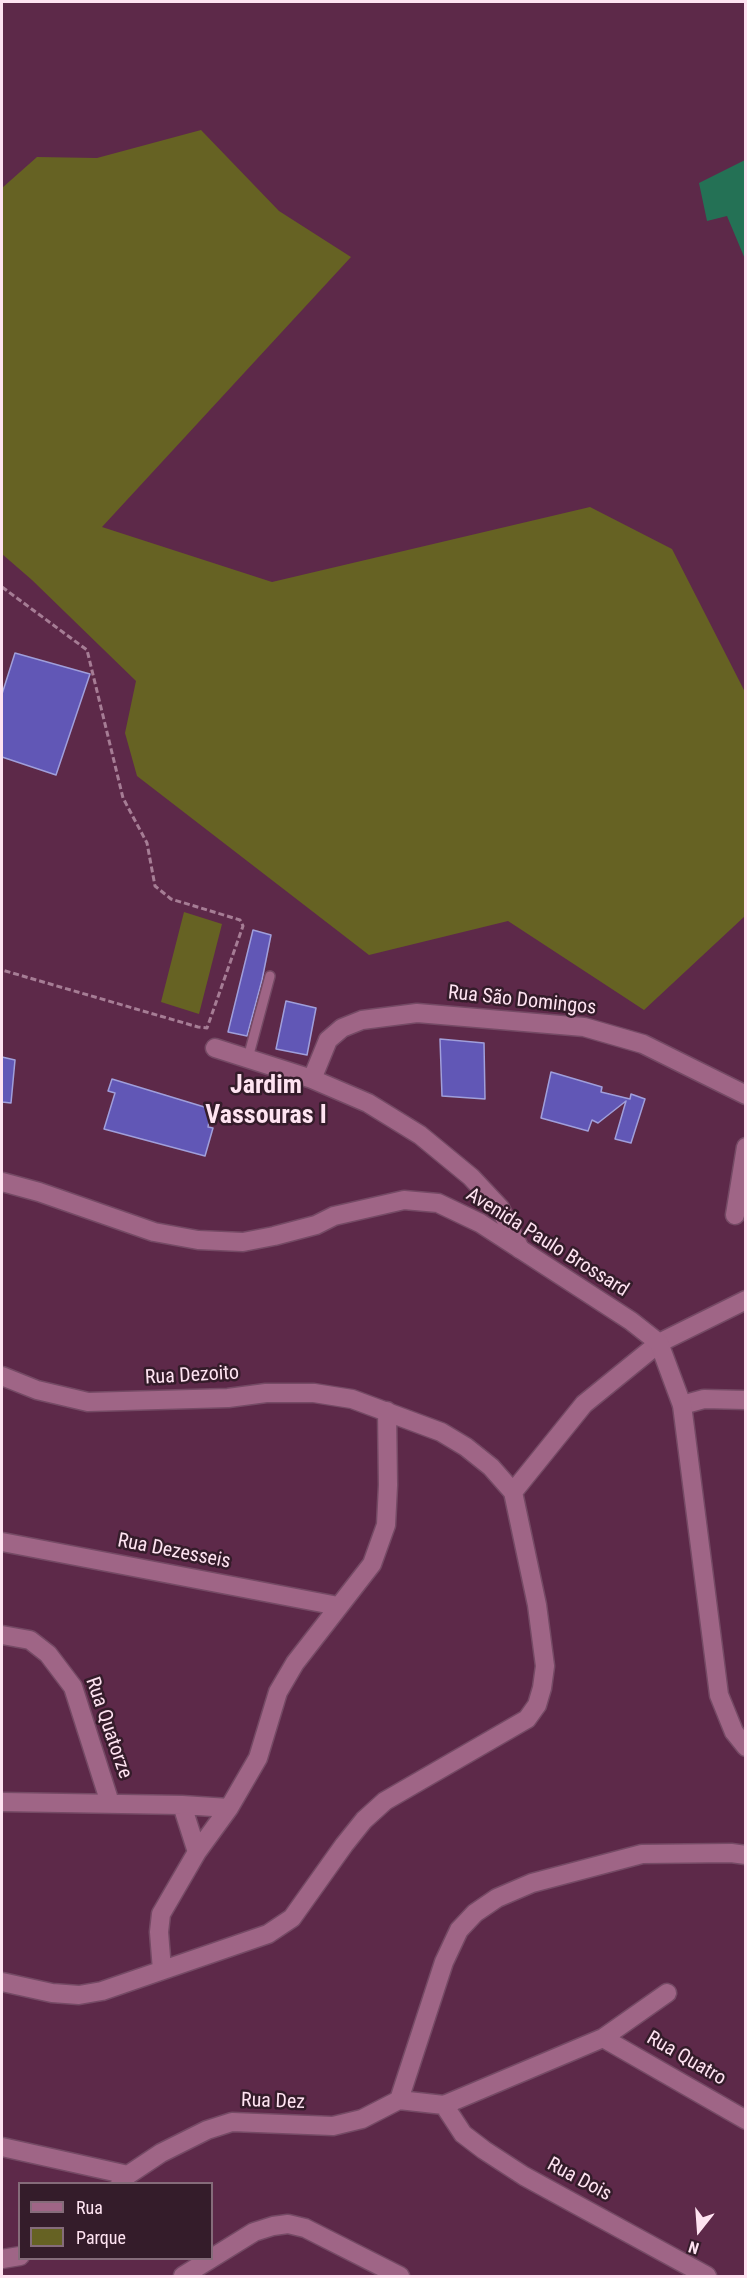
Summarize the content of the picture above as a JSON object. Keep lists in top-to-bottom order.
{
  "streets": {
    "street": [
      "Rua São Domingos",
      "Avenida Paulo Brossard",
      "Rua Dezoito",
      "Rua Dezesseis",
      "Rua Quatorze",
      "Rua Quatro",
      "Rua Dez",
      "Rua Dois"
    ]
  },
  "districts": ["Jardim Vassouras I"],
  "legend": ["Rua", "Parque"],
  "north": "bottom"
}
